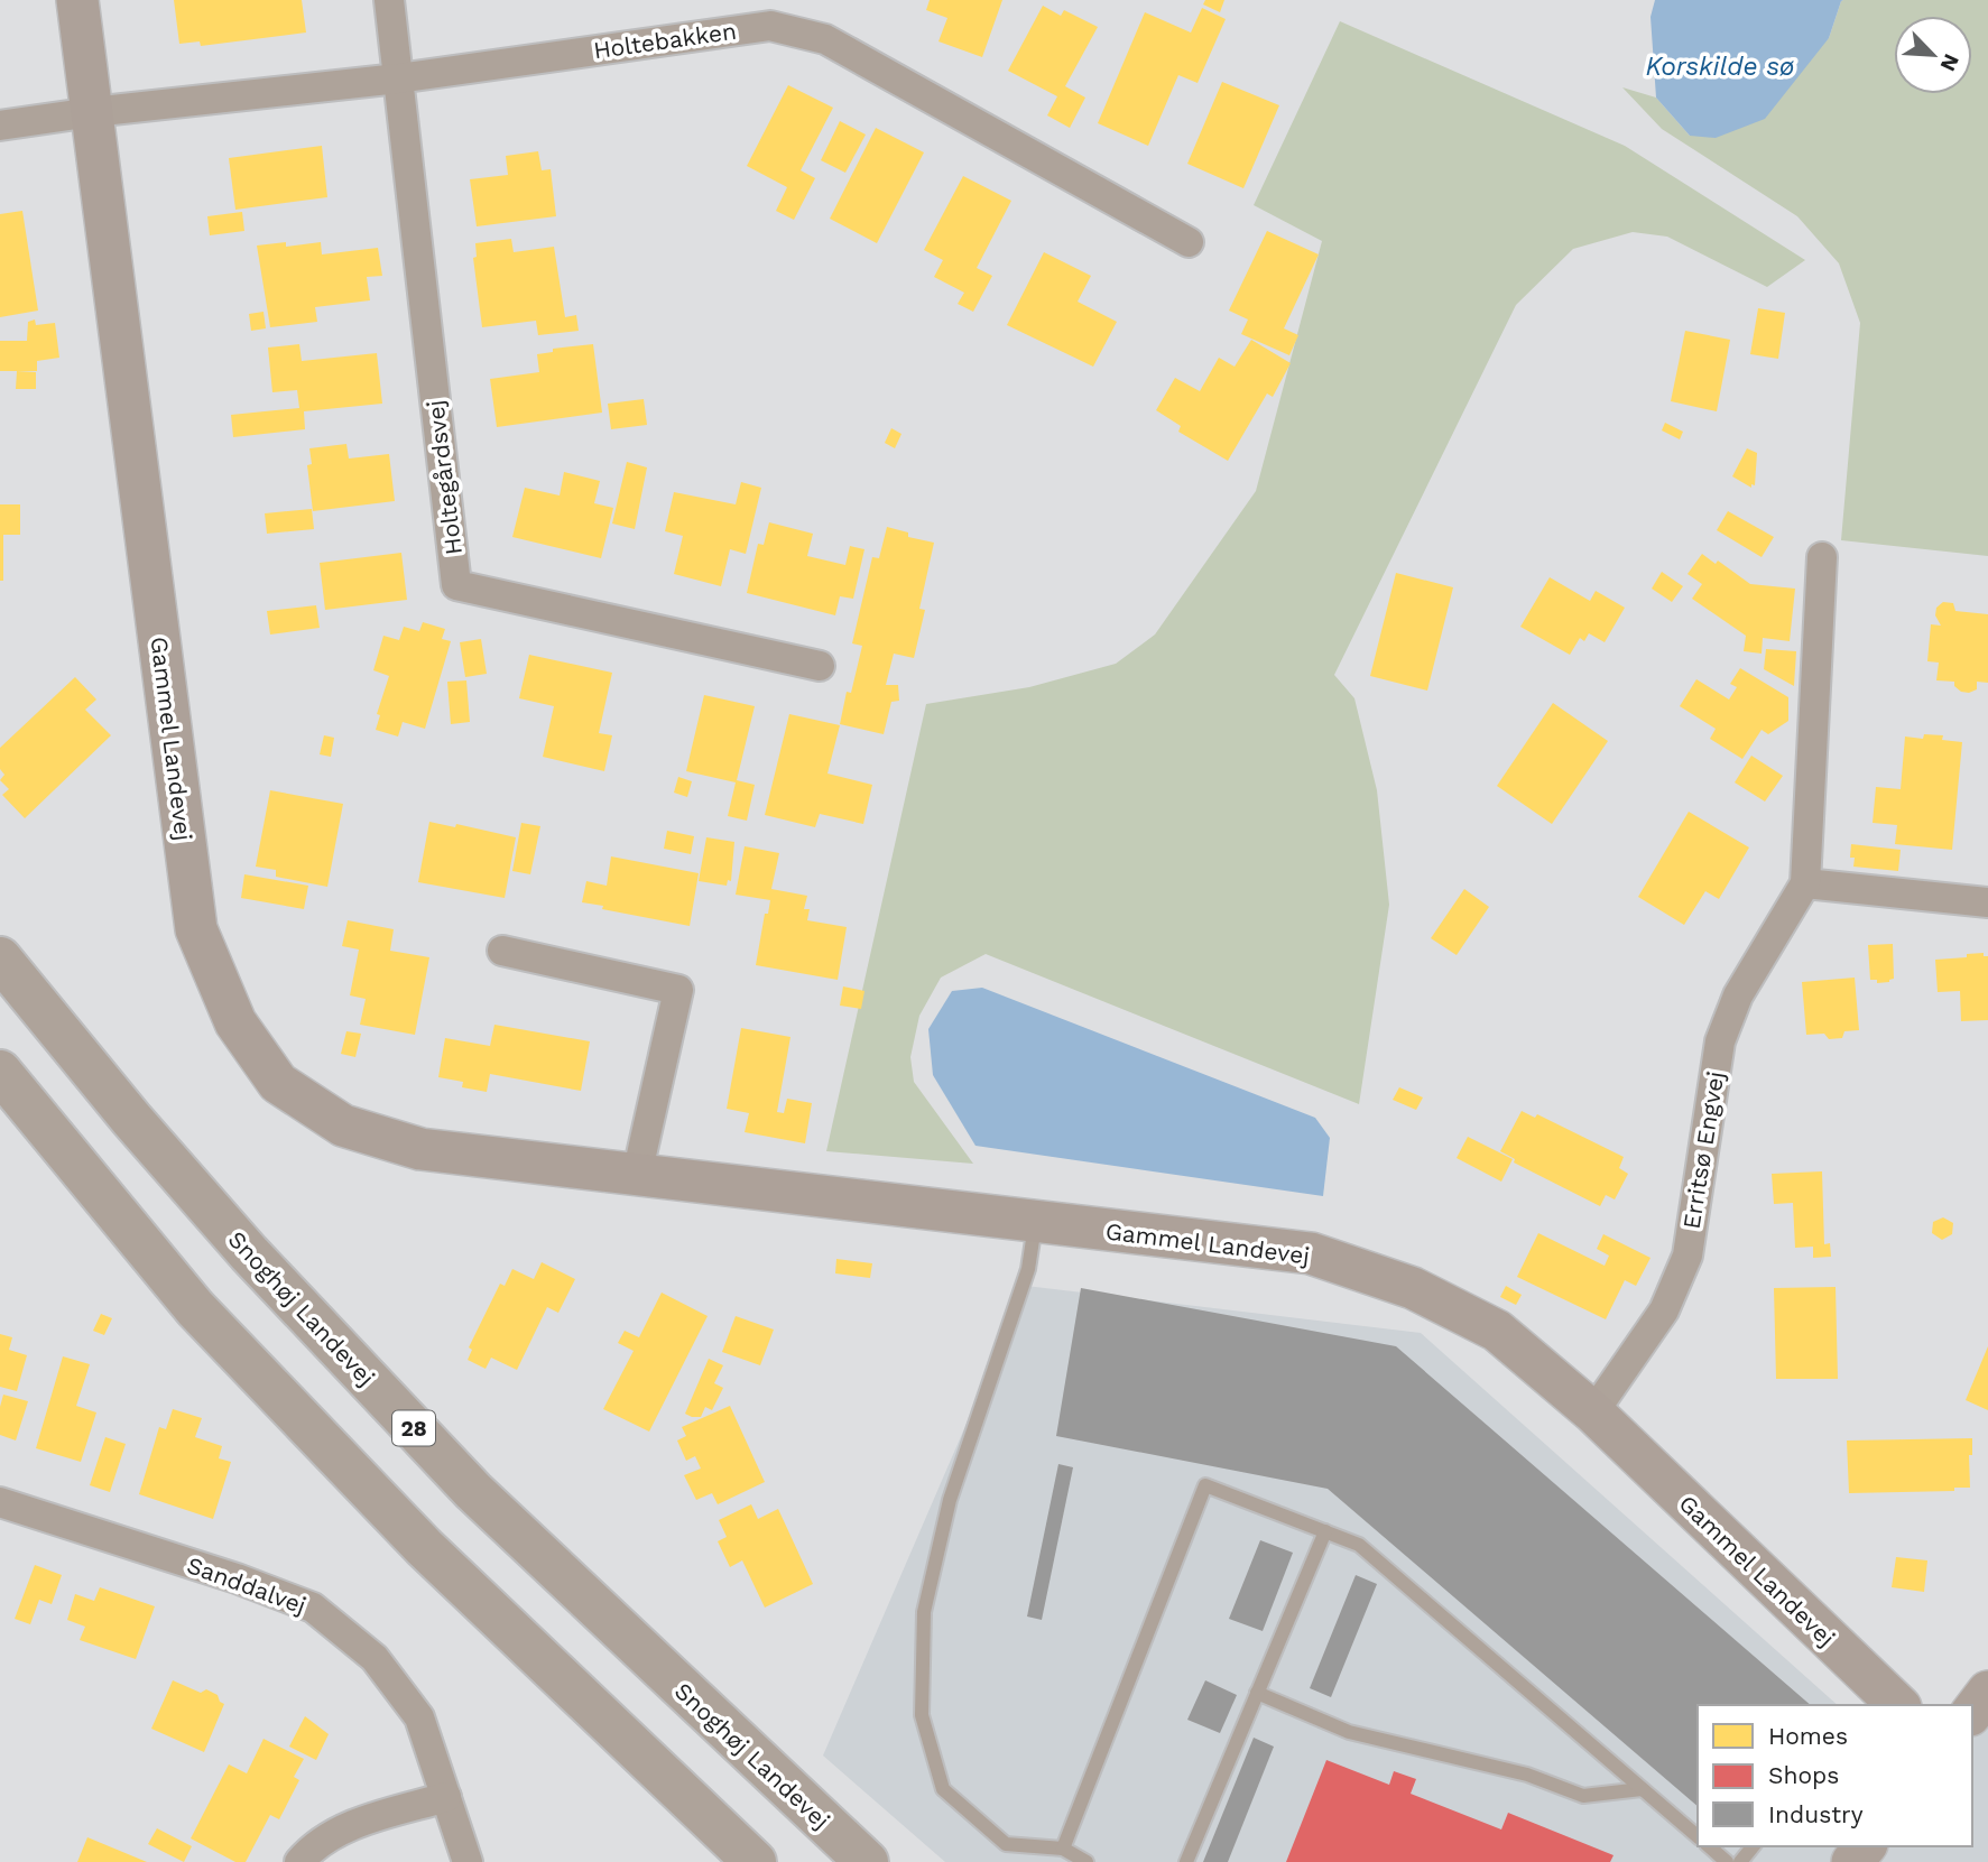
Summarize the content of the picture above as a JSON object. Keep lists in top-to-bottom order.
{
  "streets": {
    "main road": ["Snoghøj Landevej", "28"],
    "street": [
      "Holtebakken",
      "Holtegårdsvej",
      "Gammel Landevej",
      "Erritsø Engvej",
      "Sanddalvej"
    ]
  },
  "crossings": [
    ["Holtebakken", "Holtegårdsvej"],
    ["Holtebakken", "Gammel Landevej"],
    ["Gammel Landevej", "Erritsø Engvej"]
  ],
  "water": ["Korskilde sø"],
  "legend": ["Homes", "Shops", "Industry"],
  "north": "bottom right"
}
